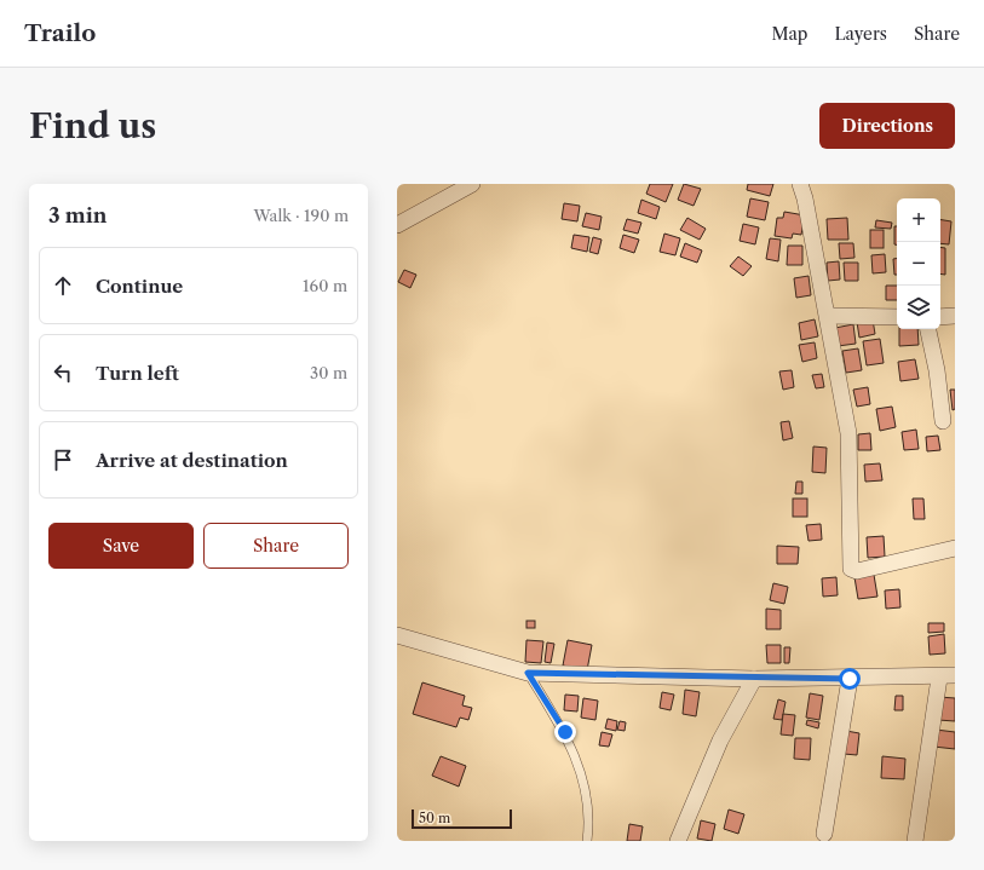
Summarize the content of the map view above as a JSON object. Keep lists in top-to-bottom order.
{
  "scale_bar": "50 m",
  "page": {
    "header": "Trailo",
    "nav": ["Map", "Layers", "Share"],
    "buttons": [
      "Directions",
      ["Save", "Share"]
    ],
    "title": "Find us",
    "heading": ["3 min", "Walk · 190 m"],
    "map_buttons": ["+", "−"],
    "list": [
      ["Continue", "160 m"],
      ["Turn left", "30 m"],
      "Arrive at destination"
    ],
    "scale": "50 m"
  }
}
